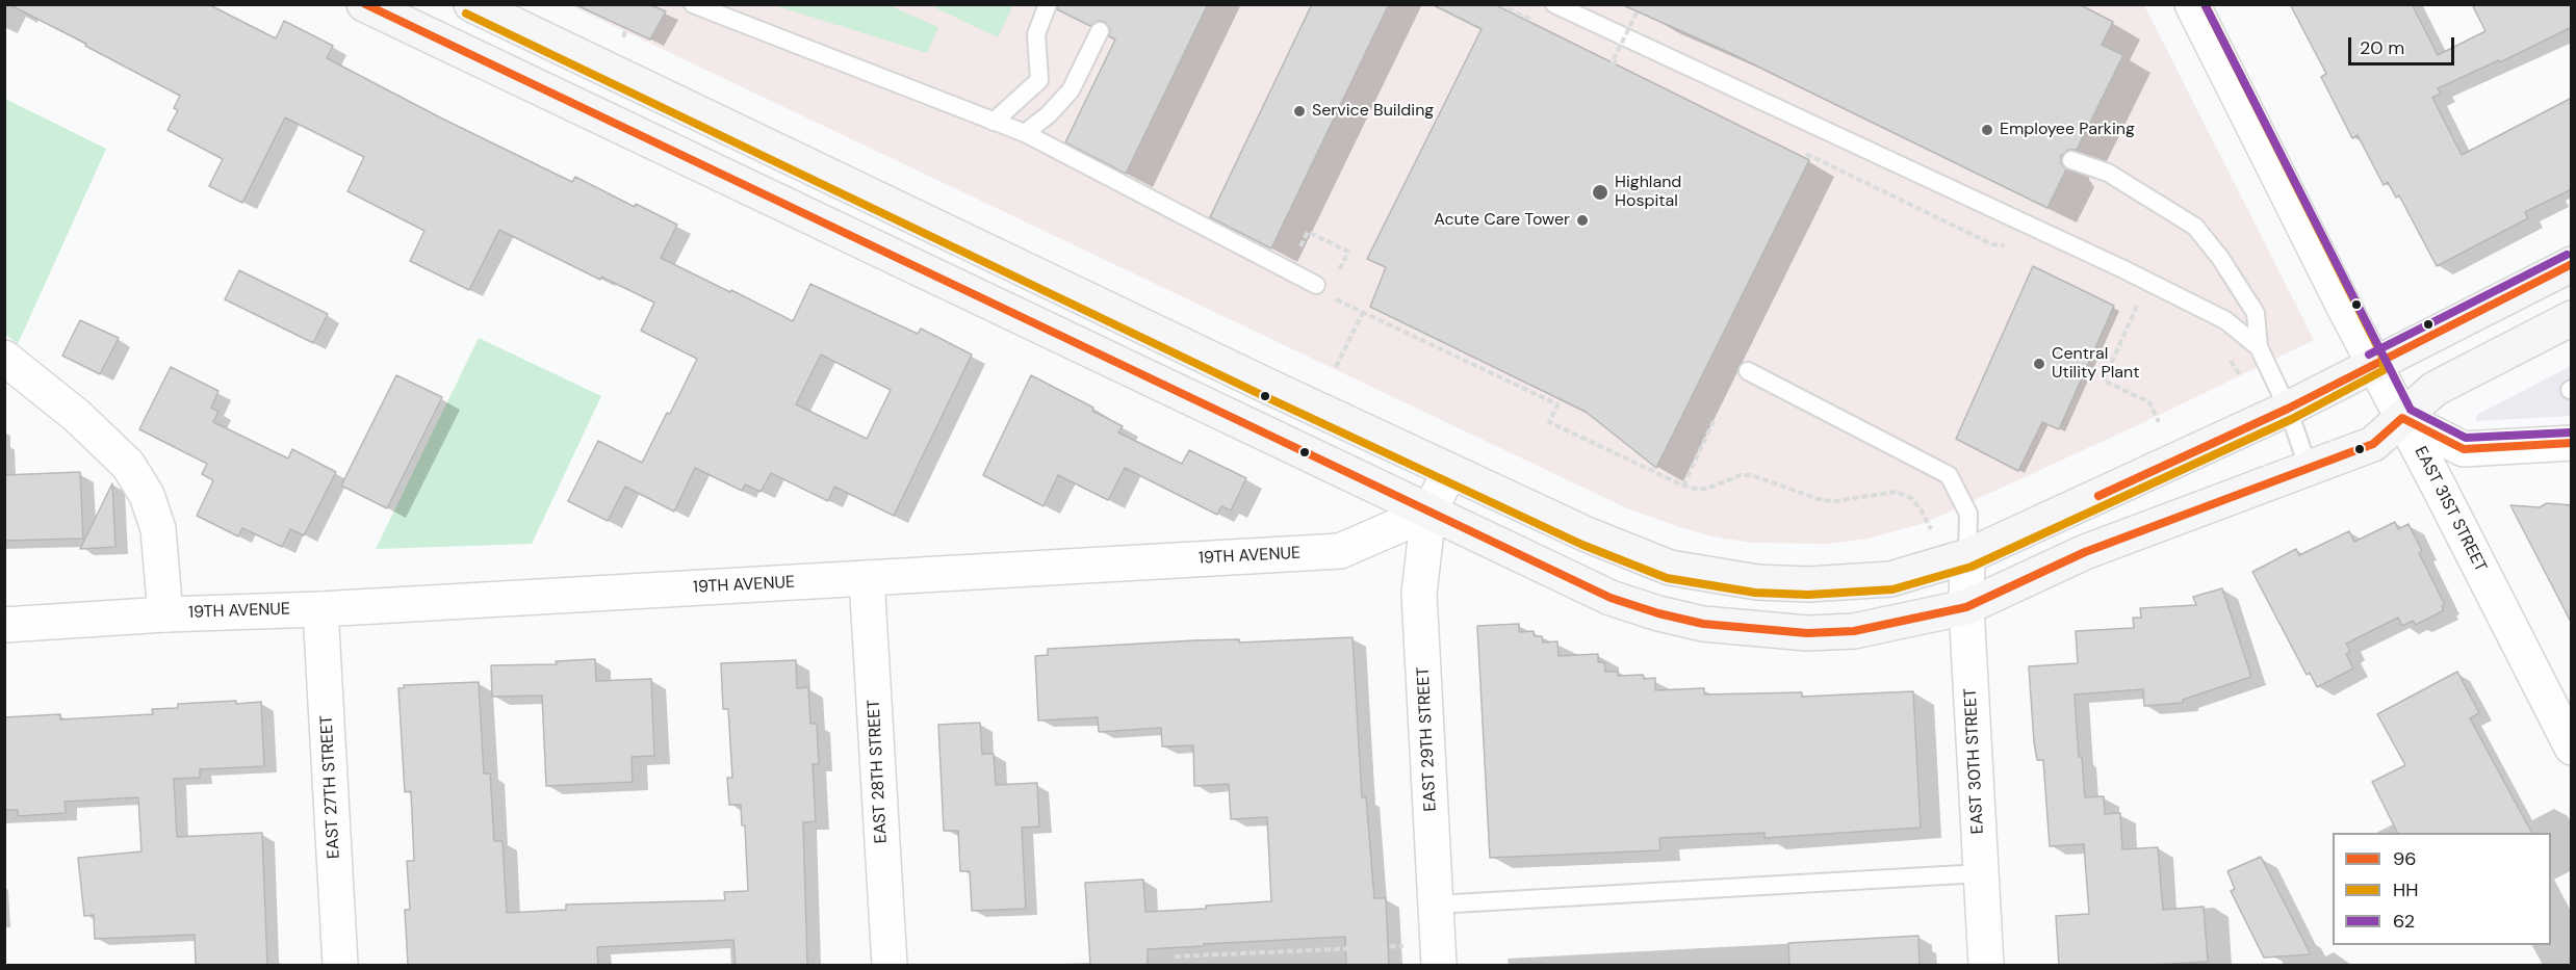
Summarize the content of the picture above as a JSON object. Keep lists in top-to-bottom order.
{
  "streets": {
    "street": [
      "EAST 31ST STREET",
      "19TH AVENUE",
      "EAST 29TH STREET",
      "EAST 30TH STREET",
      "EAST 28TH STREET",
      "EAST 27TH STREET"
    ]
  },
  "crossings": [
    ["19TH AVENUE", "EAST 29TH STREET"],
    ["19TH AVENUE", "EAST 28TH STREET"],
    ["19TH AVENUE", "EAST 27TH STREET"]
  ],
  "places": [
    "Service Building",
    "Employee Parking",
    "Highland Hospital",
    "Acute Care Tower",
    "Central Utility Plant"
  ],
  "lines": ["transit line 96", "transit line HH", "transit line 62"],
  "legend": ["96", "HH", "62"],
  "scale_bar": "20 m"
}
